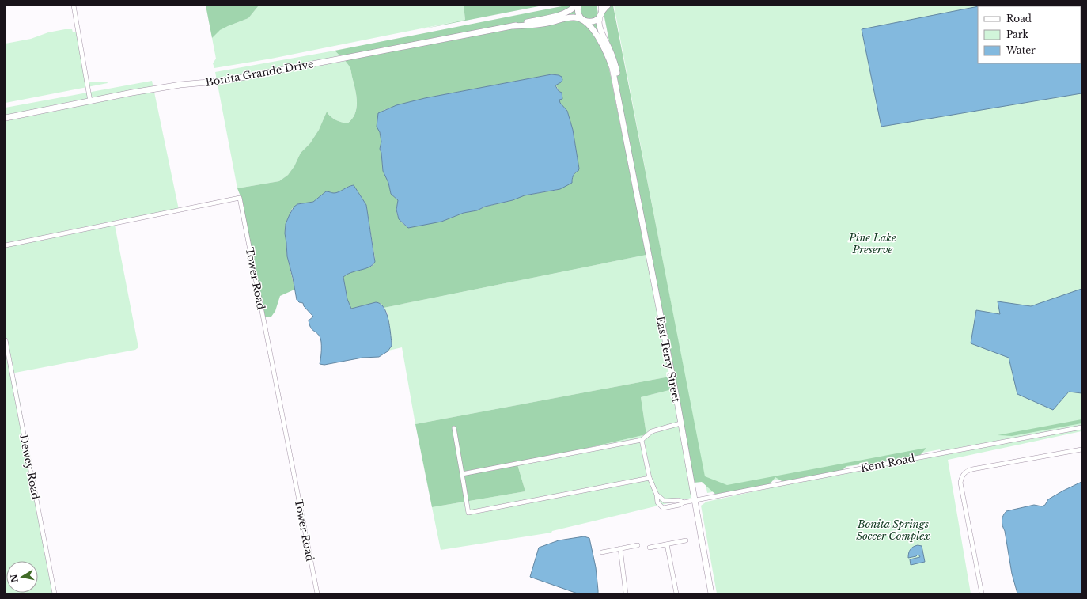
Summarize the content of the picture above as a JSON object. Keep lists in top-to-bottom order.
{
  "streets": {
    "street": [
      "Bonita Grande Drive",
      "Tower Road",
      "East Terry Street",
      "Kent Road",
      "Dewey Road"
    ]
  },
  "crossings": [
    ["Bonita Grande Drive", "East Terry Street"],
    ["East Terry Street", "Kent Road"]
  ],
  "parks": ["Pine Lake Preserve", "Bonita Springs Soccer Complex"],
  "legend": ["Road", "Park", "Water"],
  "north": "left"
}
